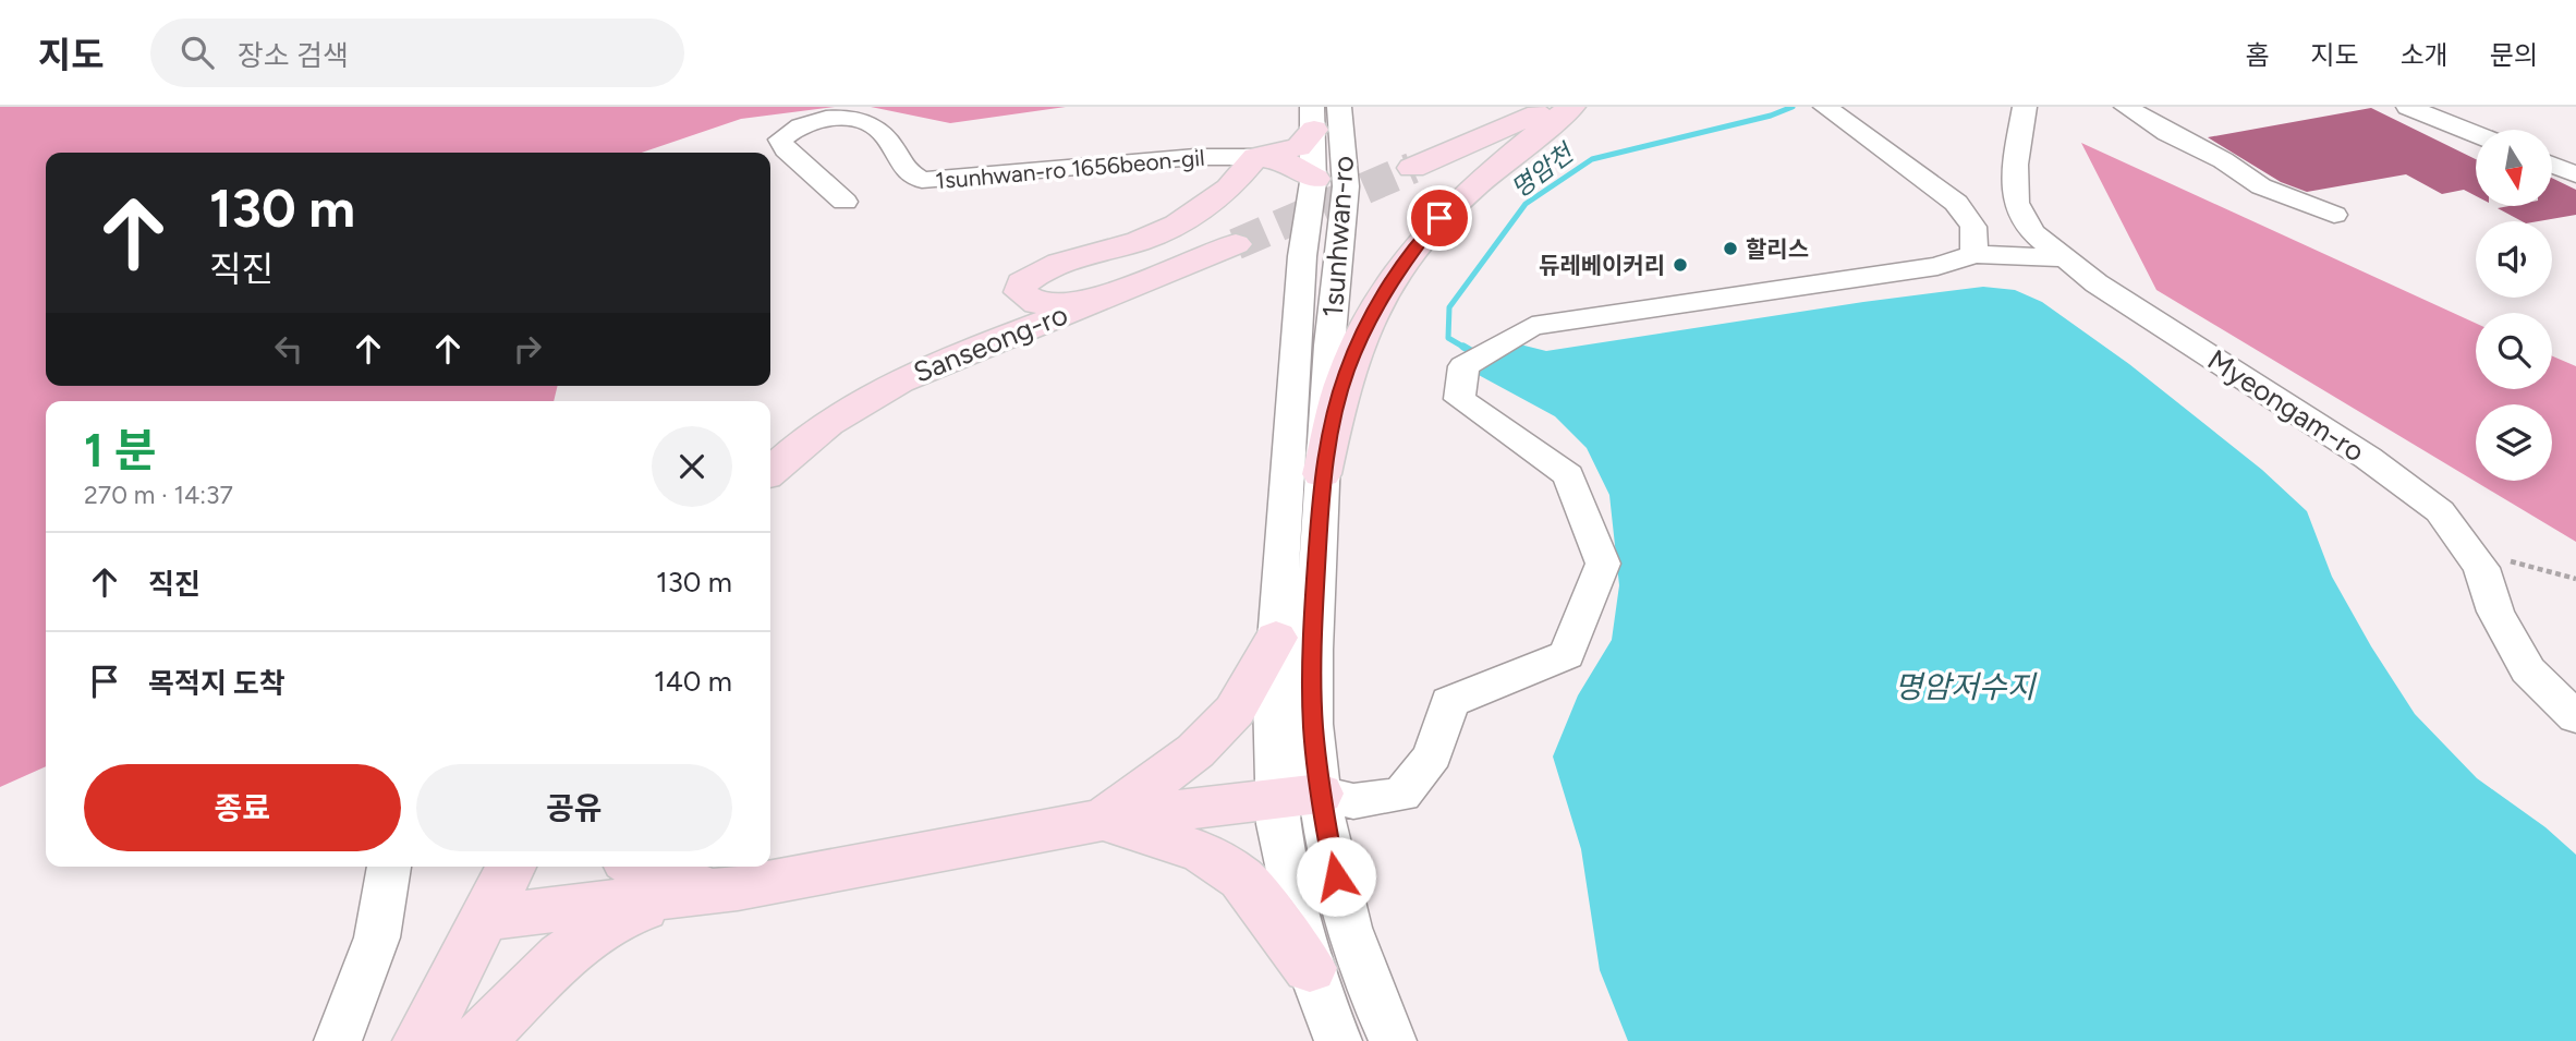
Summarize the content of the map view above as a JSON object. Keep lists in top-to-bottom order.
{
  "streets": {
    "main road": ["Sanseong-ro"],
    "street": ["1sunhwan-ro 1656beon-gil", "1sunhwan-ro", "Myeongam-ro"]
  },
  "water": ["명암천", "명암저수지"],
  "places": ["할리스", "듀레베이커리"],
  "north": "bottom",
  "page": {
    "header": "지도",
    "search": "장소 검색",
    "nav": [
      "홈",
      "지도",
      "소개",
      "문의"
    ],
    "turn": ["130 m", "직진"],
    "heading": ["1 분", "270 m · 14:37"],
    "list": [
      {
        "name": "직진",
        "value": "130 m"
      },
      {
        "name": "목적지 도착",
        "value": "140 m"
      }
    ],
    "buttons": ["종료", "공유"]
  }
}
